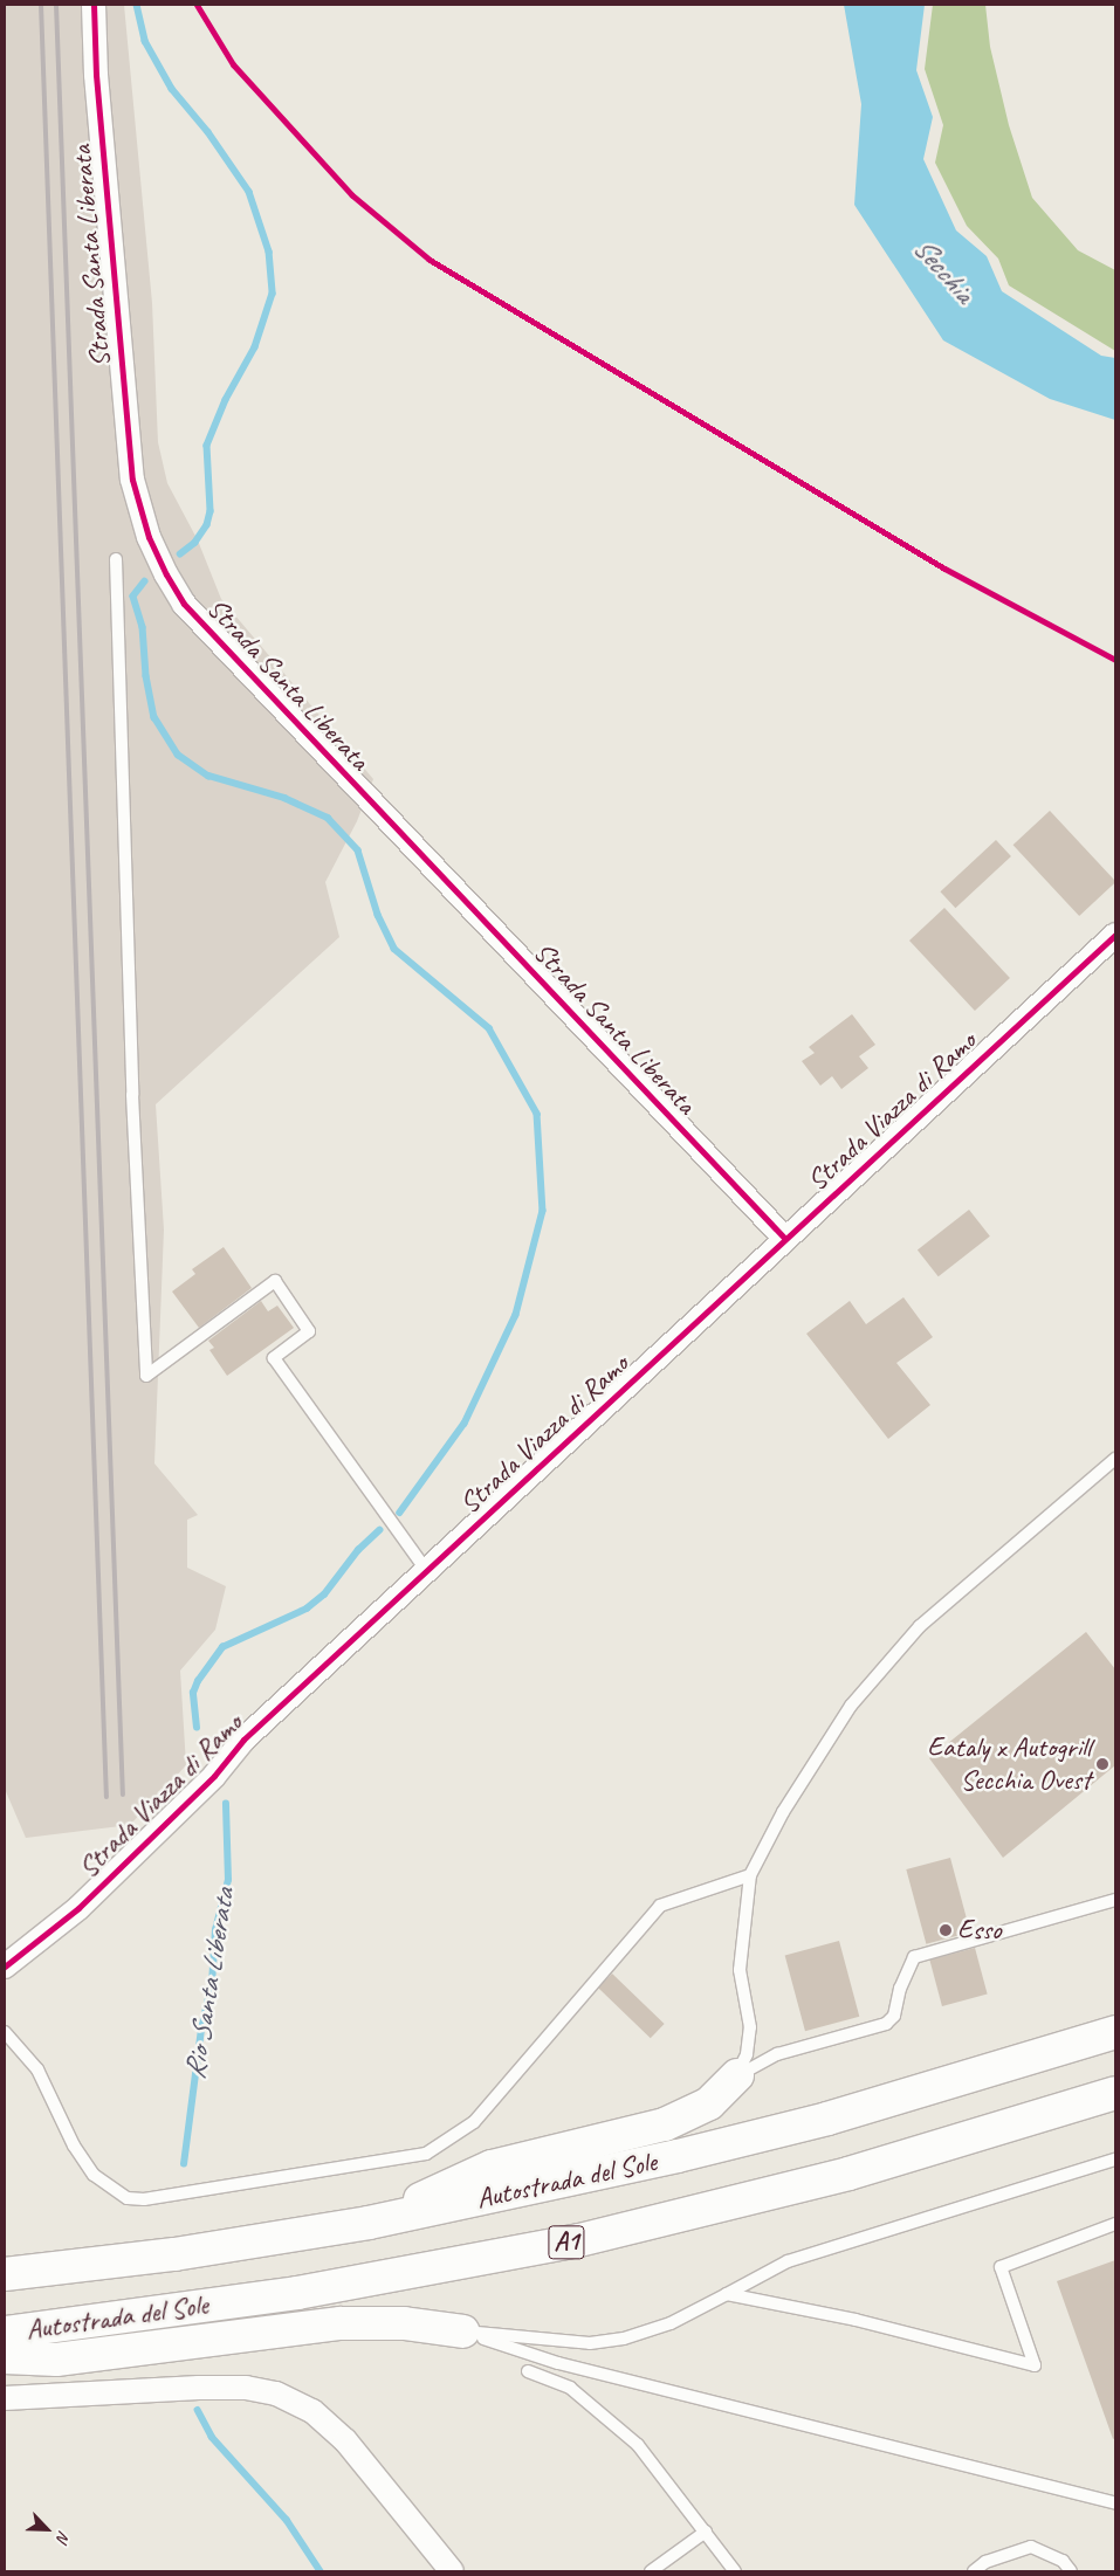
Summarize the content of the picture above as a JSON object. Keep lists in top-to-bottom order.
{
  "streets": {
    "highway": ["Autostrada del Sole", "A1"],
    "street": ["Strada Santa Liberata", "Strada Viazza di Ramo"]
  },
  "crossings": [
    ["Strada Santa Liberata", "Strada Viazza di Ramo"]
  ],
  "water": ["Secchia", "Rio Santa Liberata"],
  "places": ["Eataly x Autogrill Secchia Ovest", "Esso"],
  "north": "bottom right"
}
